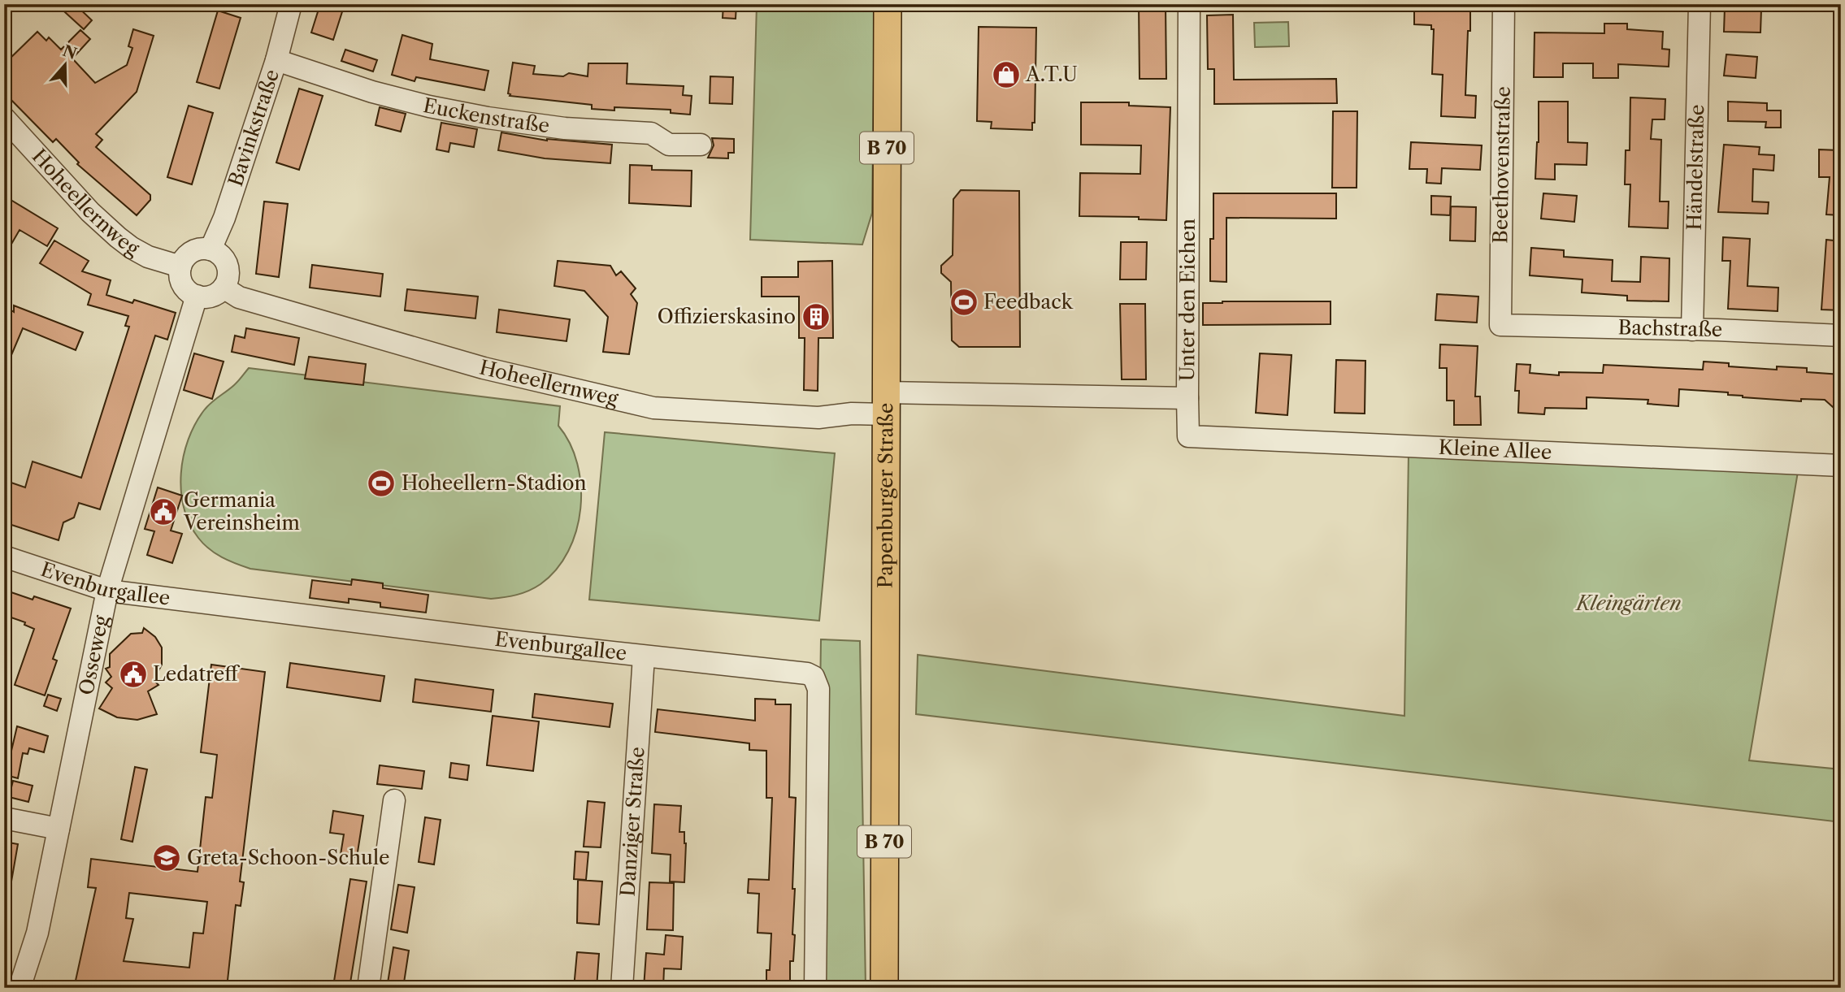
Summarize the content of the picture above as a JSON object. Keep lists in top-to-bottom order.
{
  "streets": {
    "main road": ["B 70", "Papenburger Straße"],
    "street": [
      "Euckenstraße",
      "Bavinkstraße",
      "Beethovenstraße",
      "Händelstraße",
      "Hoheellernweg",
      "Unter den Eichen",
      "Bachstraße",
      "Kleine Allee",
      "Evenburgallee",
      "Osseweg",
      "Danziger Straße"
    ]
  },
  "crossings": [
    ["Euckenstraße", "Bavinkstraße"],
    ["Bavinkstraße", "Hoheellernweg"],
    ["Bavinkstraße", "Osseweg"],
    ["Beethovenstraße", "Bachstraße"],
    ["Händelstraße", "Bachstraße"],
    ["Hoheellernweg", "Unter den Eichen"],
    ["Hoheellernweg", "Papenburger Straße"],
    ["Hoheellernweg", "Osseweg"],
    ["Unter den Eichen", "Kleine Allee"],
    ["Unter den Eichen", "Papenburger Straße"],
    ["Evenburgallee", "Osseweg"],
    ["Evenburgallee", "Danziger Straße"]
  ],
  "parks": ["Kleingärten"],
  "places": {
    "shop": ["A.T.U"],
    "sports": ["Feedback", "Hoheellern-Stadion"],
    "building": ["Offizierskasino"],
    "public building": ["Germania Vereinsheim", "Ledatreff"],
    "school or university": ["Greta-Schoon-Schule"]
  },
  "north": "top"
}
